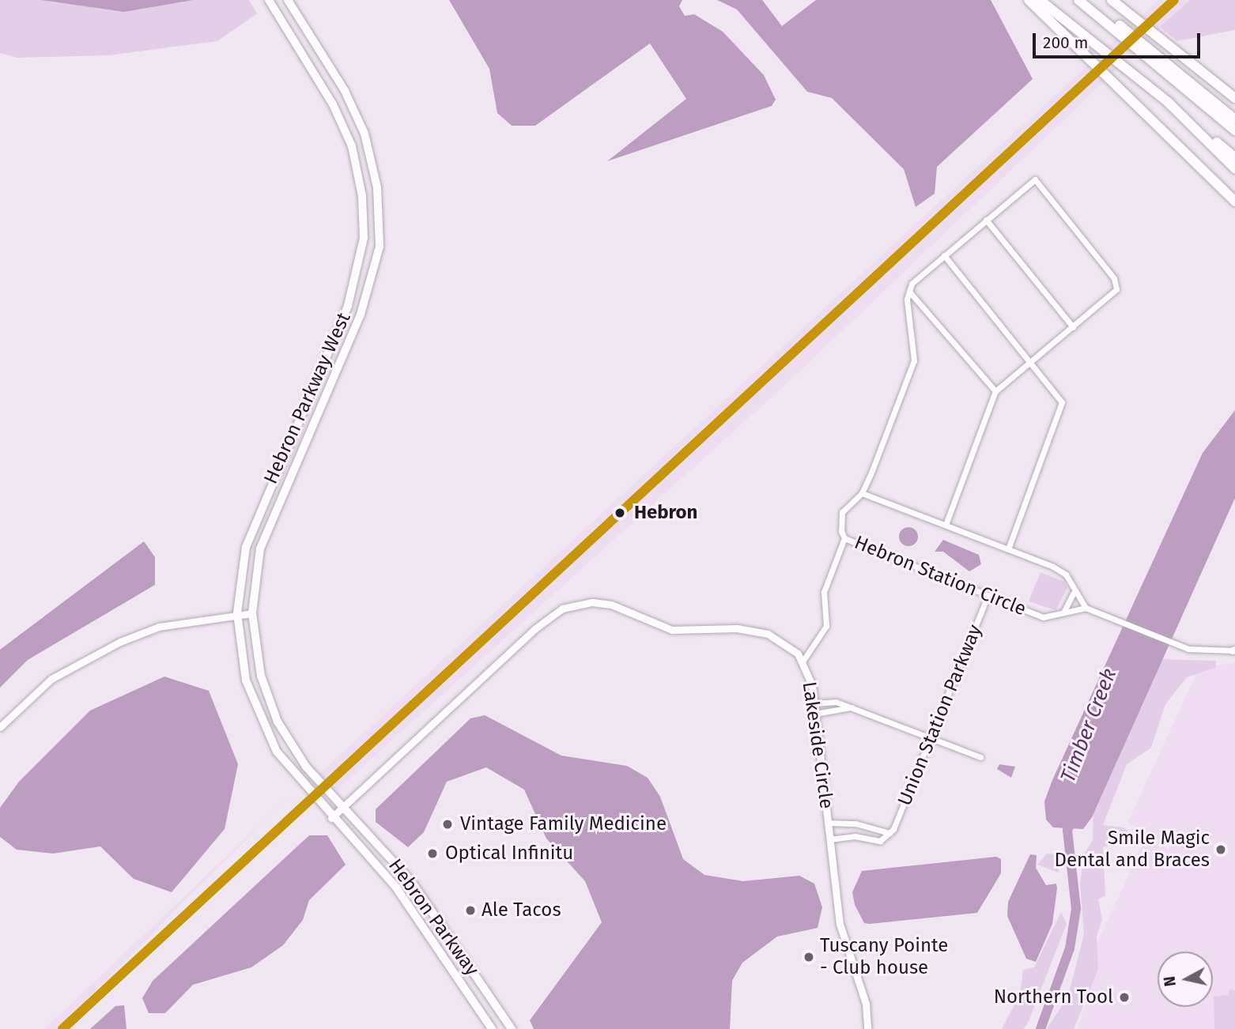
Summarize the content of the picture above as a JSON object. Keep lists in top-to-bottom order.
{
  "streets": {
    "main road": ["Hebron Parkway West", "Hebron Parkway"],
    "street": ["Hebron Station Circle", "Union Station Parkway", "Lakeside Circle"]
  },
  "crossings": [
    ["Hebron Parkway West", "Hebron Parkway"],
    ["Hebron Station Circle", "Union Station Parkway"],
    ["Lakeside Circle", "Hebron Parkway"]
  ],
  "water": ["Timber Creek"],
  "places": [
    "Hebron",
    "Vintage Family Medicine",
    "Smile Magic Dental and Braces",
    "Optical Infinitu",
    "Ale Tacos",
    "Tuscany Pointe - Club house",
    "Northern Tool"
  ],
  "scale_bar": "200 m",
  "north": "left"
}
